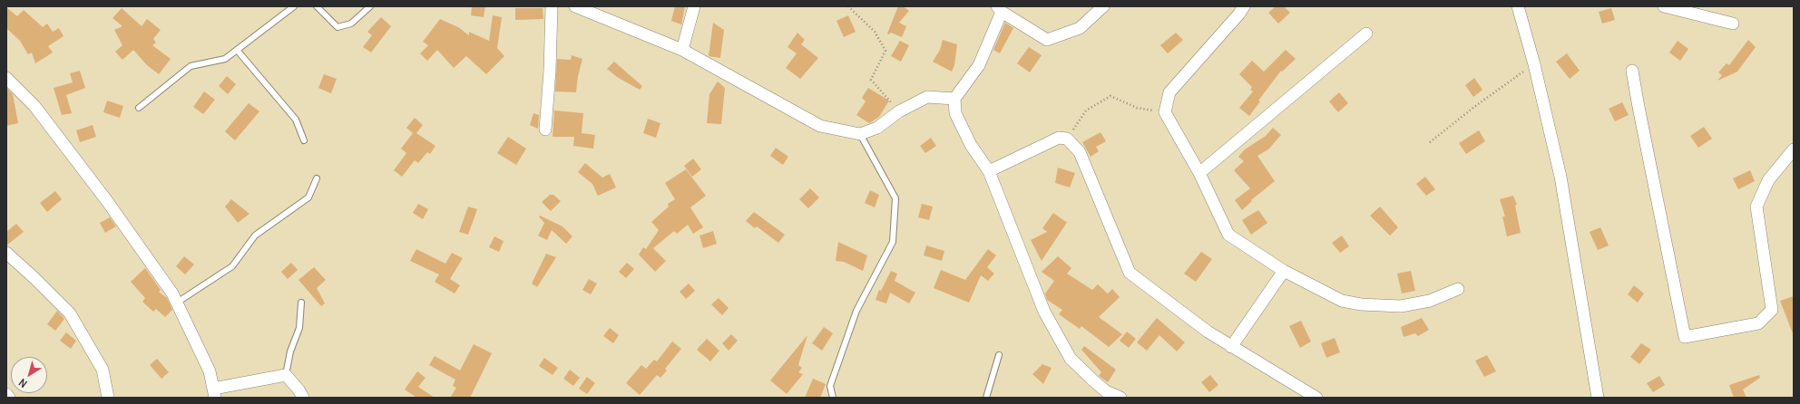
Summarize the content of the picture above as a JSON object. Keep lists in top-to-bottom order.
{
  "north": "bottom left"
}
